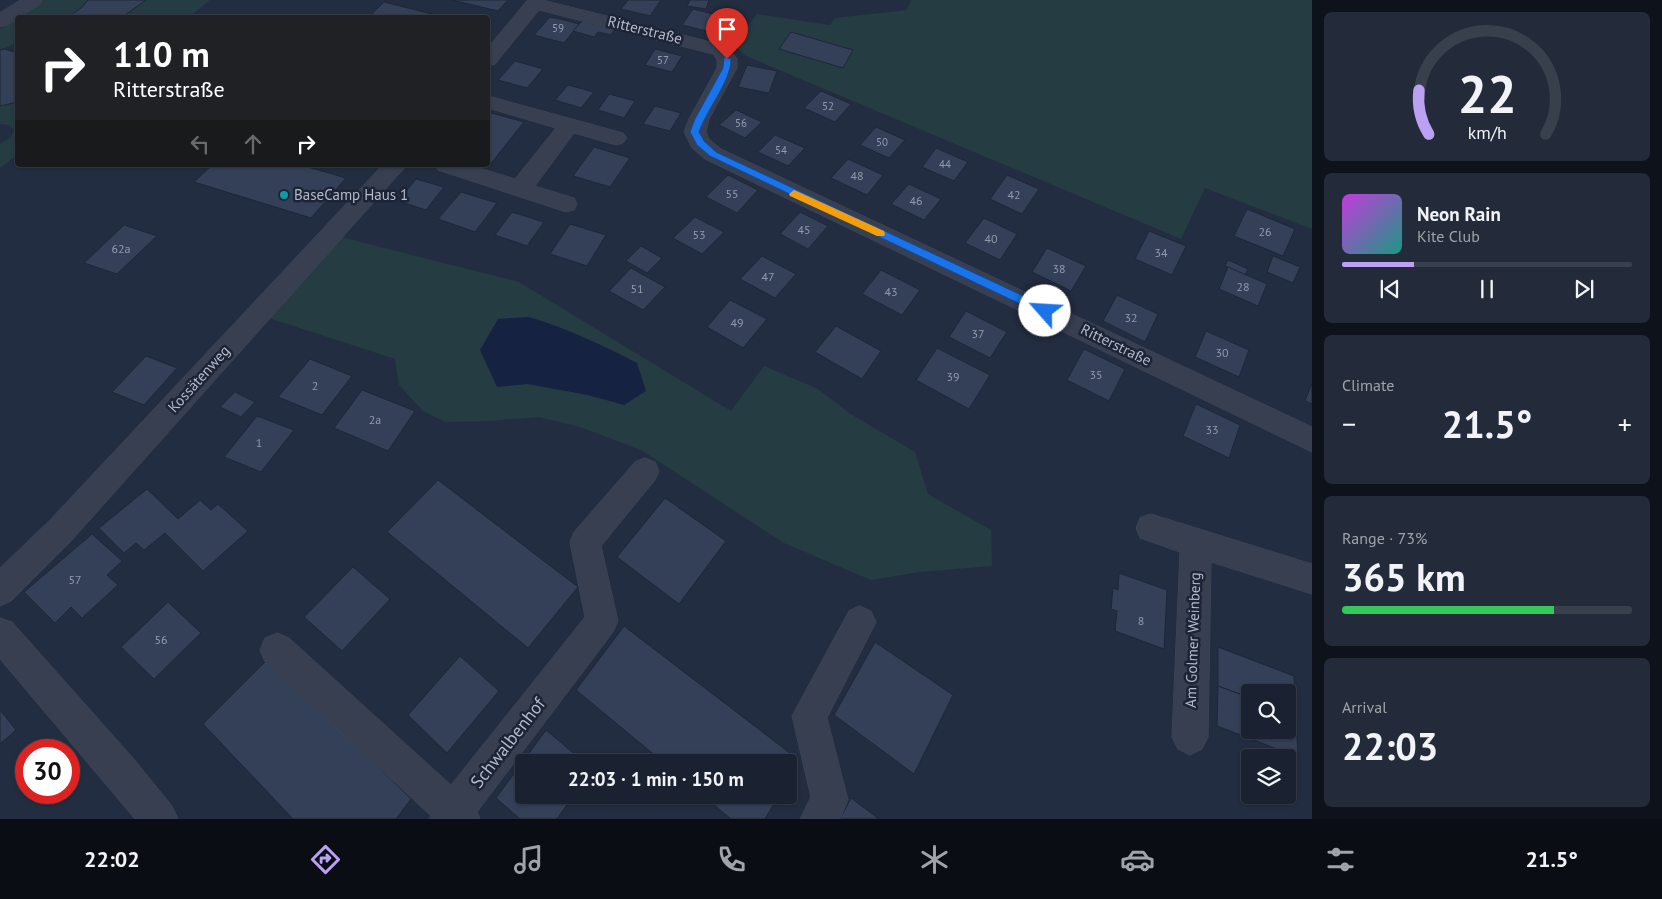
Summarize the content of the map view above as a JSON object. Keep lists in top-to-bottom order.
{
  "streets": {
    "street": [
      "Ritterstraße",
      "Kossätenweg",
      "Am Golmer Weinberg",
      "Schwalbenhof"
    ]
  },
  "places": ["BaseCamp Haus 1"],
  "house_numbers": [
    "59",
    "57",
    "52",
    "56",
    "50",
    "54",
    "44",
    "48",
    "55",
    "42",
    "46",
    "45",
    "26",
    "53",
    "40",
    "62a",
    "34",
    "38",
    "47",
    "28",
    "51",
    "43",
    "32",
    "49",
    "37",
    "30",
    "35",
    "39",
    "2",
    "2a",
    "33",
    "1",
    "57",
    "8",
    "56"
  ],
  "page": {
    "turn": ["110 m", "Ritterstraße"],
    "song": ["Neon Rain", "Kite Club"],
    "tile": [
      "Climate",
      ["Range · 73%", "365 km"],
      ["Arrival", "22:03"]
    ],
    "heat": ["−", "21.5°", "+"],
    "limit": "30",
    "trip": "22:03 · 1 min · 150 m",
    "tabs": ["22:02", "21.5°"],
    "gauge": ["22", "km/h"]
  }
}
